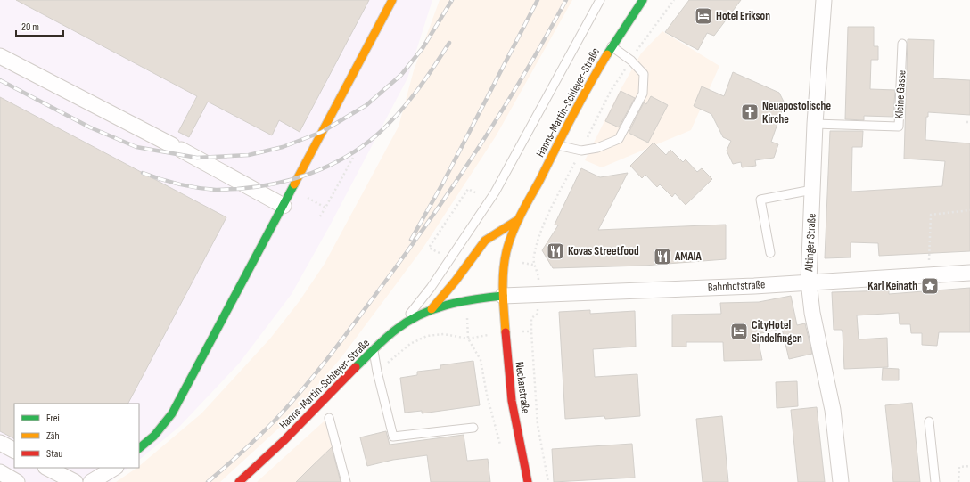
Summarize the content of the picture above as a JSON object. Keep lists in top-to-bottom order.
{
  "streets": {
    "main road": ["Hanns-Martin-Schleyer-Straße", "Neckarstraße"],
    "street": ["Altinger Straße", "Bahnhofstraße"],
    "lane": ["Kleine Gasse"]
  },
  "crossings": [
    ["Kleine Gasse", "Altinger Straße"],
    ["Hanns-Martin-Schleyer-Straße", "Bahnhofstraße"],
    ["Hanns-Martin-Schleyer-Straße", "Neckarstraße"],
    ["Altinger Straße", "Bahnhofstraße"],
    ["Bahnhofstraße", "Neckarstraße"]
  ],
  "places": {
    "hotel": ["Hotel Erikson", "CityHotel Sindelfingen"],
    "church": ["Neuapostolische Kirche"],
    "restaurant": ["Kovas Streetfood", "AMAIA"],
    "place": ["Karl Keinath"]
  },
  "legend": ["Frei", "Zäh", "Stau"],
  "scale_bar": "20 m"
}
